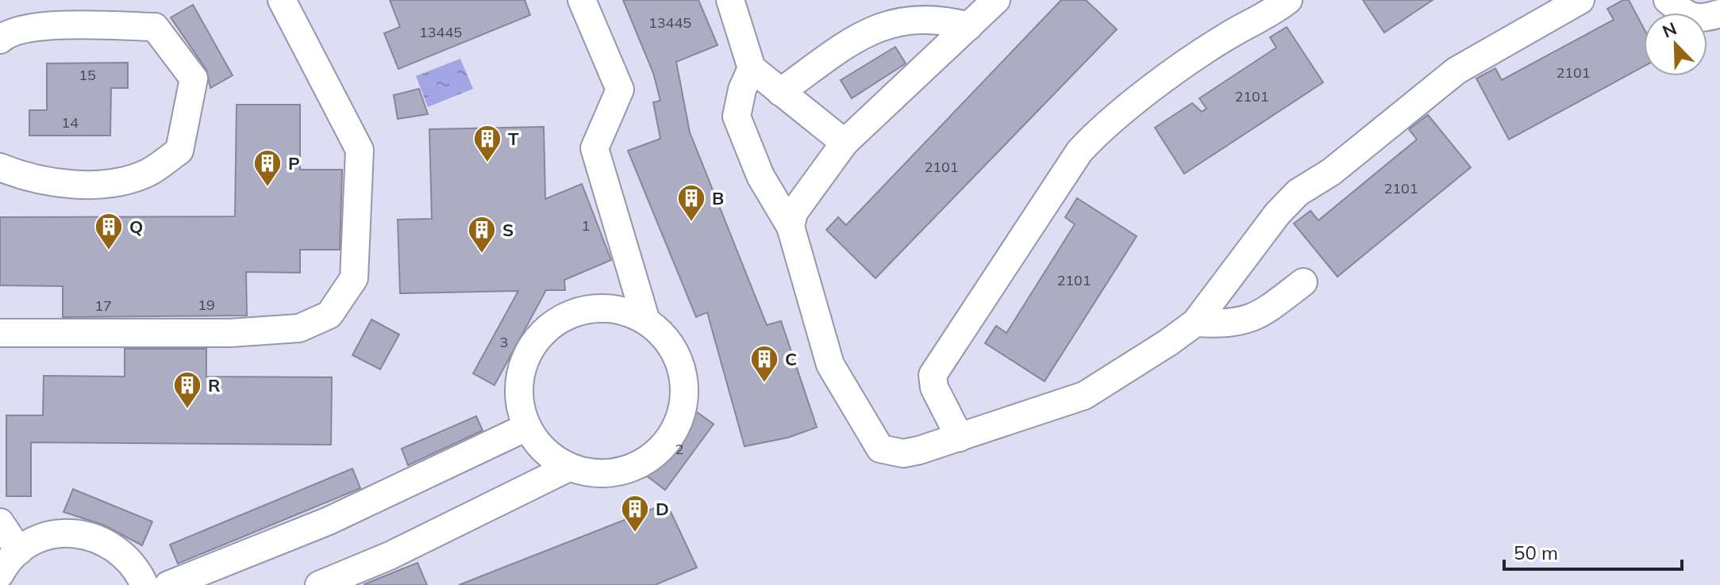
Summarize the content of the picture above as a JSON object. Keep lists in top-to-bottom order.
{
  "places": {
    "building": [
      "T",
      "P",
      "B",
      "Q",
      "S",
      "C",
      "R",
      "D"
    ]
  },
  "house_numbers": [
    "13445",
    "13445",
    "2101",
    "15",
    "2101",
    "14",
    "2101",
    "2101",
    "1",
    "2101",
    "19",
    "17",
    "3",
    "2"
  ],
  "scale_bar": "50 m",
  "north": "top left"
}
